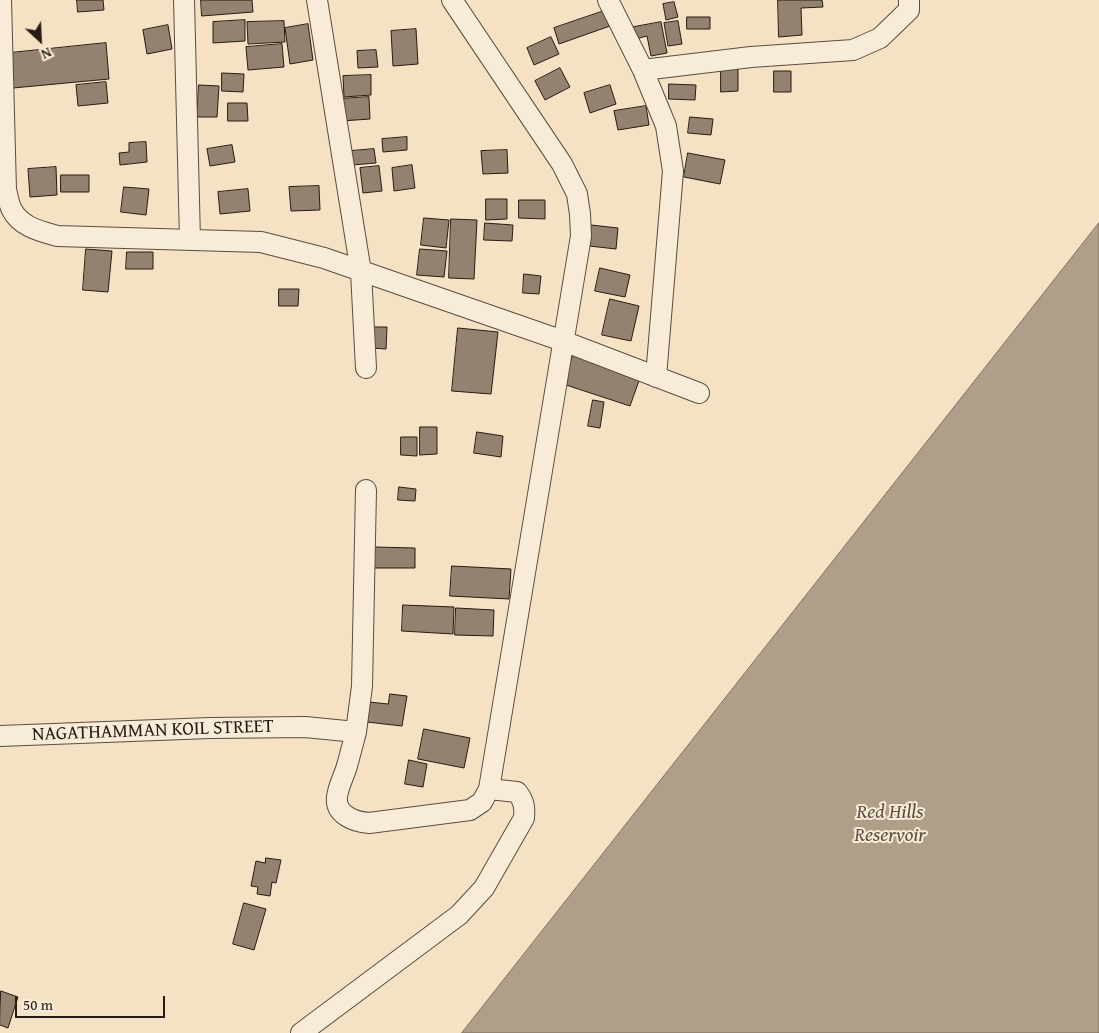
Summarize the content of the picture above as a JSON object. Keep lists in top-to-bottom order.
{
  "streets": {
    "street": ["NAGATHAMMAN KOIL STREET"]
  },
  "water": ["Red Hills Reservoir"],
  "scale_bar": "50 m",
  "north": "bottom right"
}
